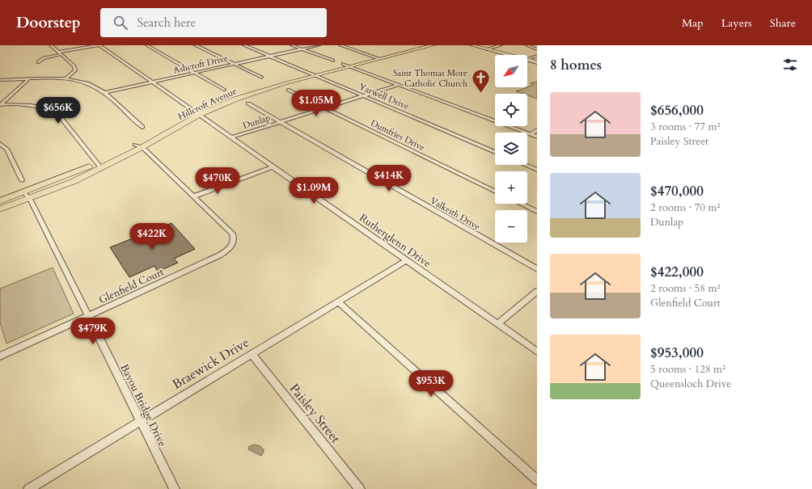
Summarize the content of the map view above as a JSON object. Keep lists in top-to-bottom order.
{
  "streets": {
    "main road": ["Hillcroft Avenue"],
    "street": [
      "Ashcroft Drive",
      "Yarwell Drive",
      "Dunlap",
      "Dumfries Drive",
      "Valkeith Drive",
      "Rutherglenn Drive",
      "Glenfield Court",
      "Braewick Drive",
      "Bayou Bridge Drive",
      "Paisley Street"
    ]
  },
  "crossings": [
    ["Ashcroft Drive", "Yarwell Drive"],
    ["Ashcroft Drive", "Rutherglenn Drive"],
    ["Yarwell Drive", "Hillcroft Avenue"],
    ["Yarwell Drive", "Dunlap"],
    ["Hillcroft Avenue", "Rutherglenn Drive"],
    ["Hillcroft Avenue", "Bayou Bridge Drive"],
    ["Dunlap", "Dumfries Drive"],
    ["Dunlap", "Valkeith Drive"],
    ["Dunlap", "Rutherglenn Drive"],
    ["Rutherglenn Drive", "Braewick Drive"],
    ["Glenfield Court", "Bayou Bridge Drive"],
    ["Braewick Drive", "Bayou Bridge Drive"],
    ["Braewick Drive", "Paisley Street"]
  ],
  "places": {
    "church": ["Saint Thomas More Catholic Church"]
  },
  "north": "bottom left",
  "page": {
    "header": "Doorstep",
    "search": "Search here",
    "nav": ["Map", "Layers", "Share"],
    "heading": "8 homes",
    "map_buttons": ["+", "−"],
    "list": [
      {
        "name": "$656,000",
        "note": "3 rooms · 77 m² · Paisley Street"
      },
      {
        "name": "$470,000",
        "note": "2 rooms · 70 m² · Dunlap"
      },
      {
        "name": "$422,000",
        "note": "2 rooms · 58 m² · Glenfield Court"
      },
      {
        "name": "$953,000",
        "note": "5 rooms · 128 m² · Queensloch Drive"
      }
    ],
    "price": [
      "$1.05M",
      "$656K",
      "$414K",
      "$470K",
      "$1.09M",
      "$422K",
      "$479K",
      "$953K"
    ]
  }
}
